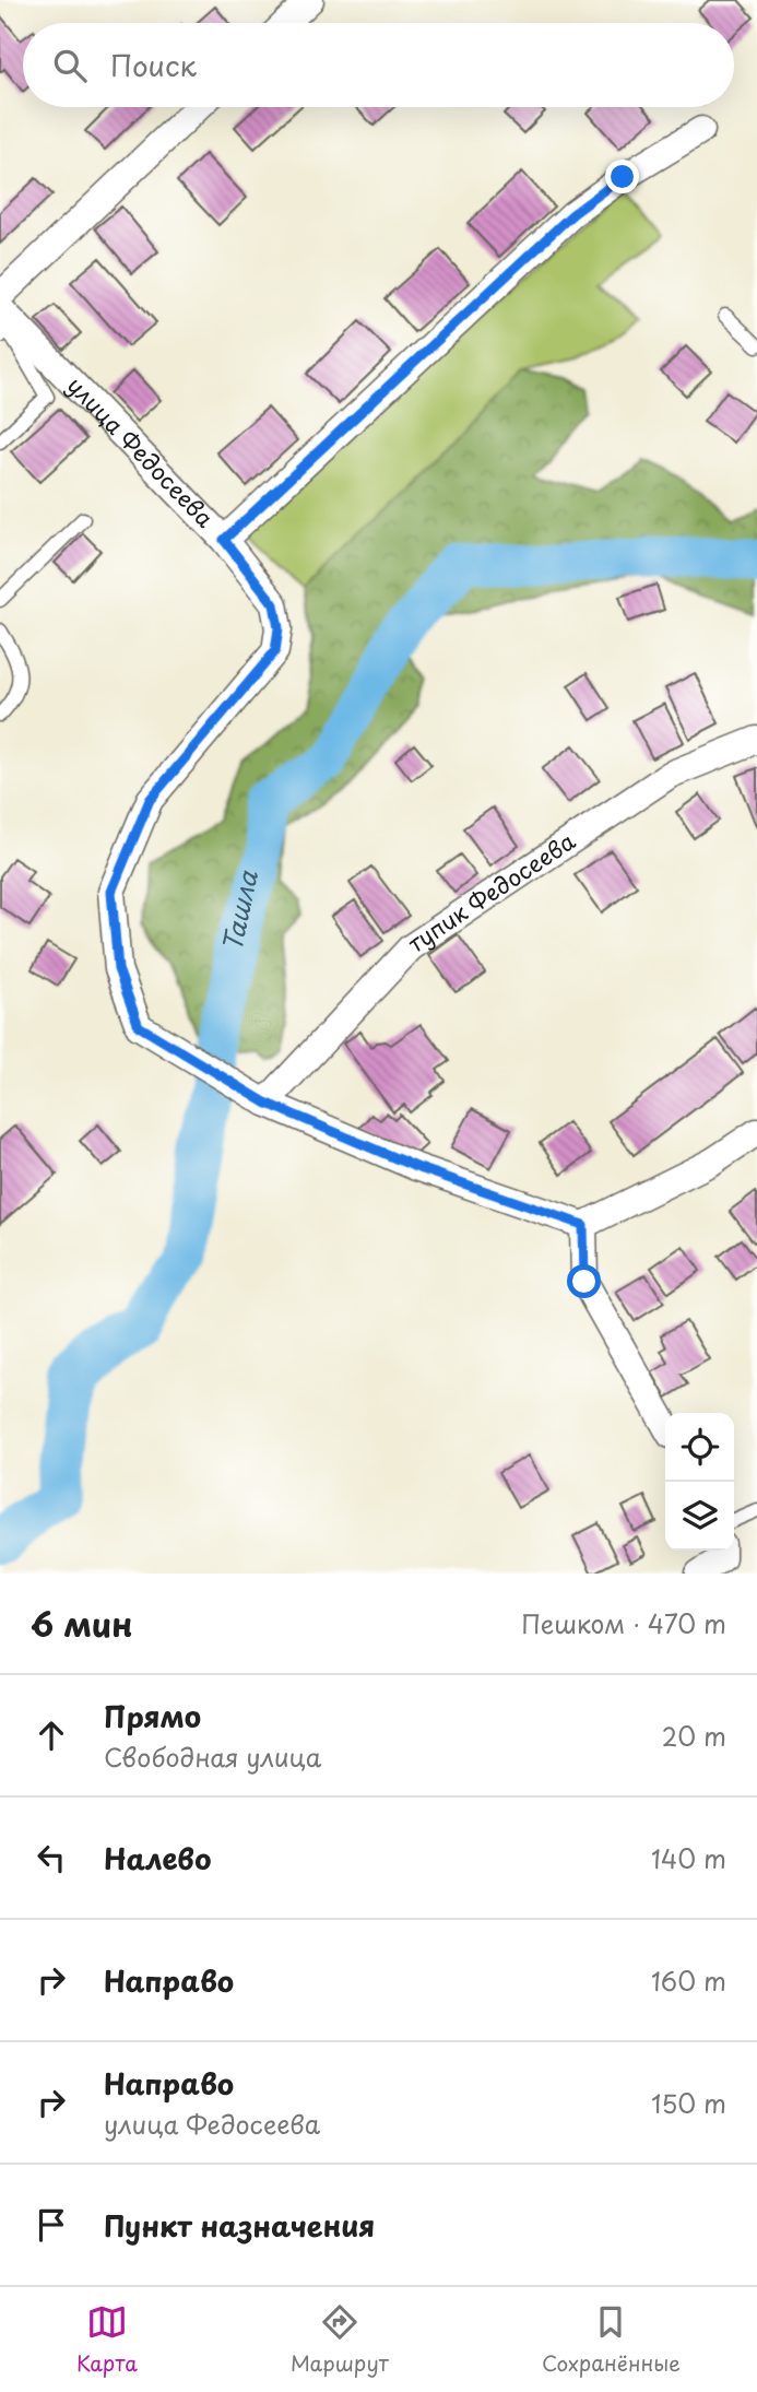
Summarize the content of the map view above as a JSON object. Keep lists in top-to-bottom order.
{
  "streets": {
    "street": ["улица Федосеева", "тупик Федосеева"]
  },
  "water": ["Ташла"],
  "page": {
    "search": "Поиск",
    "heading": ["6 мин", "Пешком · 470 m"],
    "list": [
      ["Прямо", "Свободная улица", "20 m"],
      ["Налево", "140 m"],
      ["Направо", "160 m"],
      ["Направо", "улица Федосеева", "150 m"],
      "Пункт назначения"
    ],
    "nav": ["Карта", "Маршрут", "Сохранённые"]
  }
}
